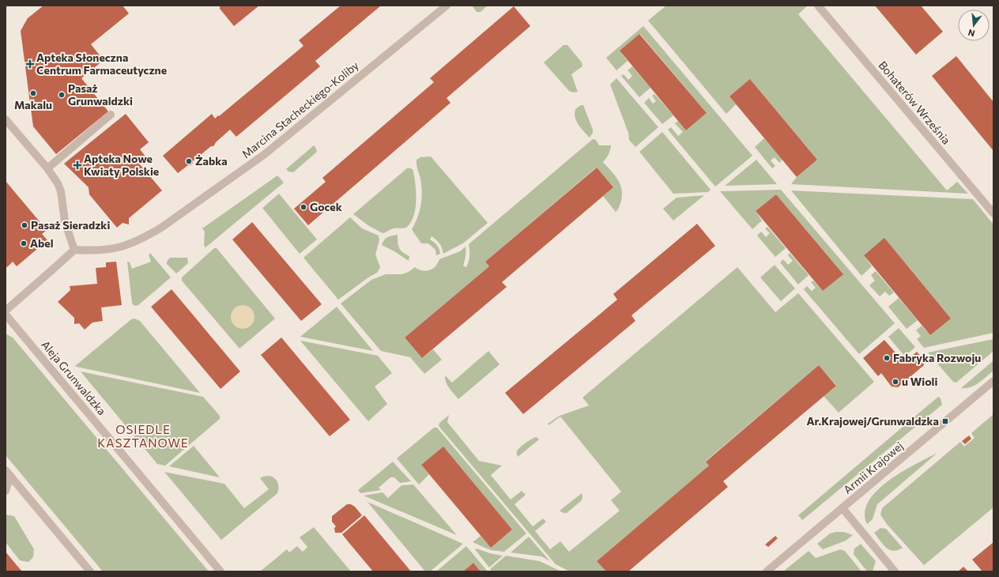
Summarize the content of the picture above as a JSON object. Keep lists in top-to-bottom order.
{
  "streets": {
    "street": [
      "Bohaterów Września",
      "Marcina Stacheckiego-Koliby",
      "Aleja Grunwaldzka",
      "Armii Krajowej"
    ]
  },
  "districts": ["OSIEDLE KASZTANOWE"],
  "places": {
    "health": ["Apteka Słoneczna Centrum Farmaceutyczne", "Apteka Nowe Kwiaty Polskie"],
    "other": [
      "Makalu",
      "Pasaż Grunwaldzki",
      "Żabka",
      "Gocek",
      "Pasaż Sieradzki",
      "Abel",
      "Fabryka Rozwoju",
      "u Wioli"
    ],
    "transit": ["Ar.Krajowej/Grunwaldzka"]
  },
  "north": "bottom"
}
